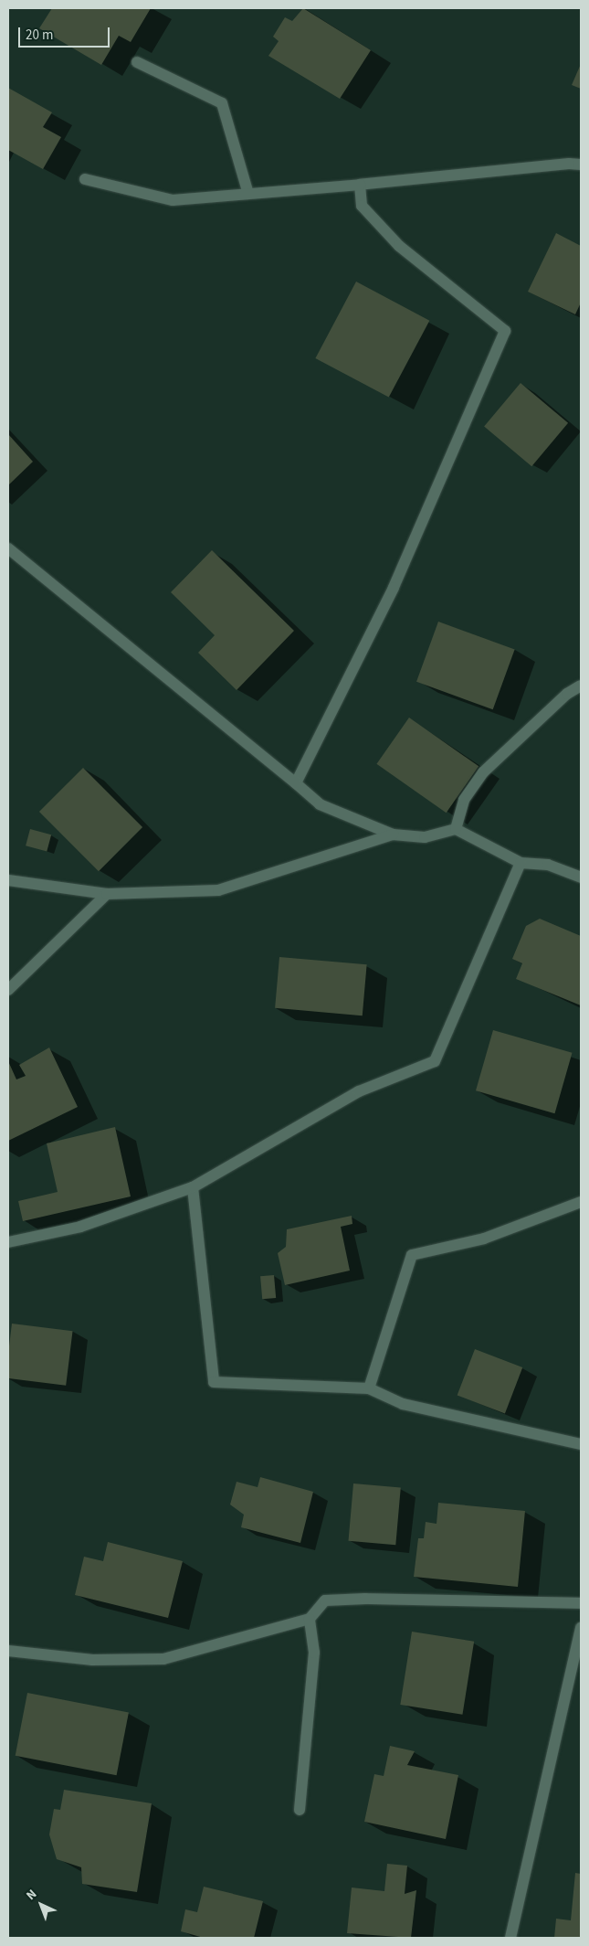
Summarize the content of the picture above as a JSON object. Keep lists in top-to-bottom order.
{
  "scale_bar": "20 m",
  "north": "top left"
}
